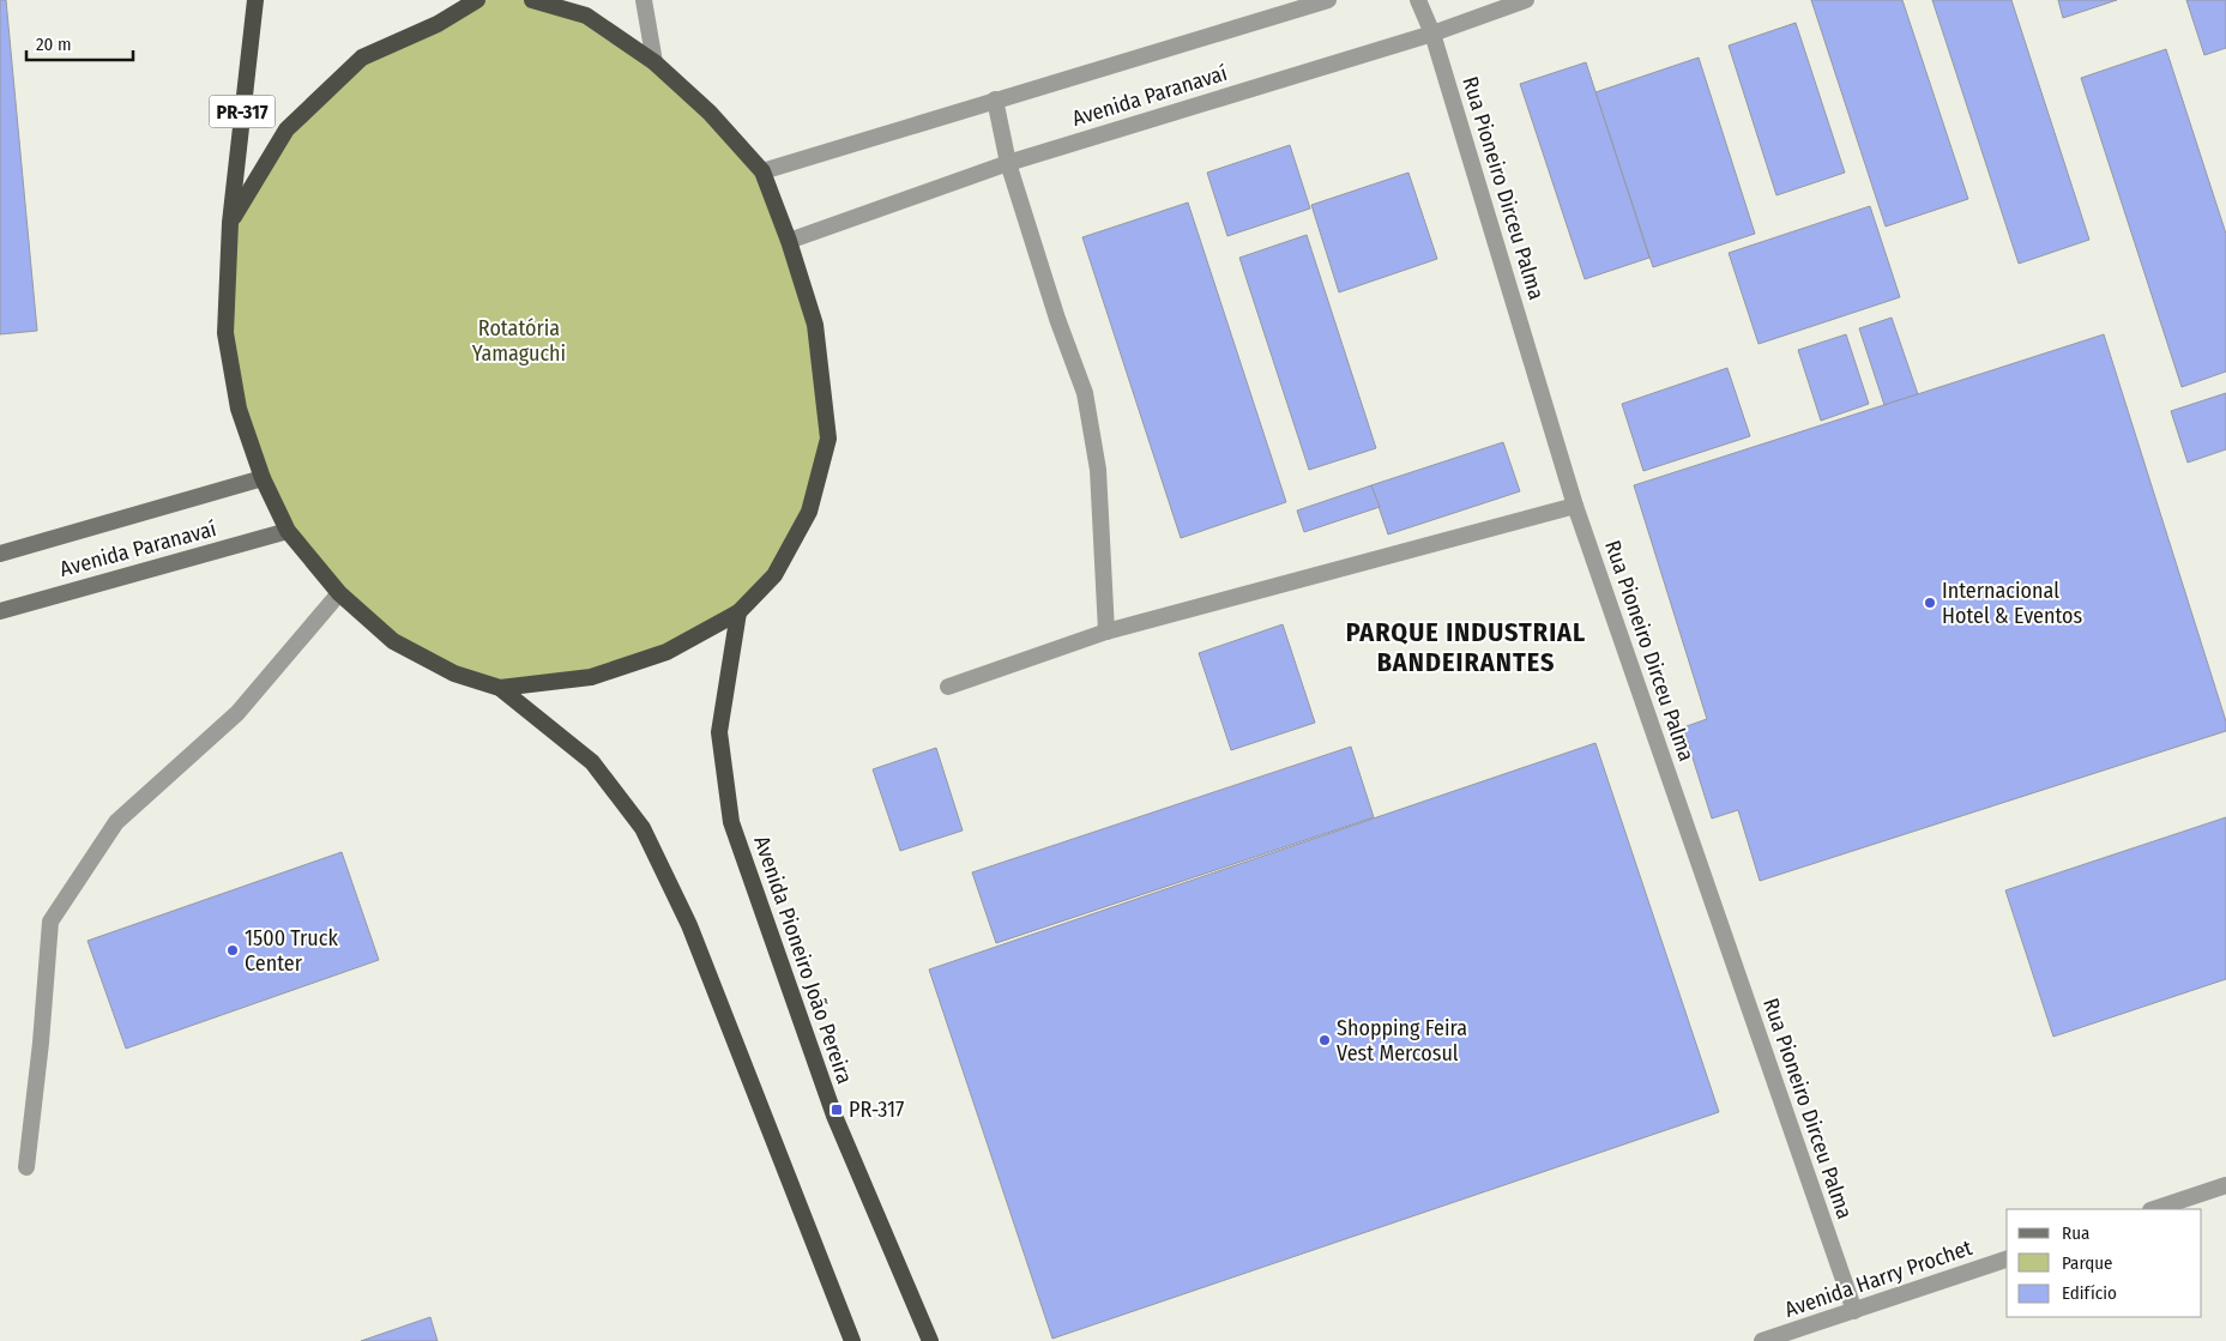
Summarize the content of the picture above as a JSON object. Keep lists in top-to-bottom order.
{
  "streets": {
    "highway": ["PR-317", "Avenida Pioneiro João Pereira"],
    "main road": ["Avenida Paranavaí"],
    "street": ["Rua Pioneiro Dirceu Palma", "Avenida Harry Prochet"]
  },
  "crossings": [
    ["Avenida Paranavaí", "Rua Pioneiro Dirceu Palma"],
    ["Rua Pioneiro Dirceu Palma", "Avenida Harry Prochet"]
  ],
  "districts": ["PARQUE INDUSTRIAL BANDEIRANTES"],
  "parks": ["Rotatória Yamaguchi"],
  "places": {
    "other": ["Internacional Hotel & Eventos", "1500 Truck Center", "Shopping Feira Vest Mercosul"],
    "transit": ["PR-317"]
  },
  "legend": ["Rua", "Parque", "Edifício"],
  "scale_bar": "20 m"
}
